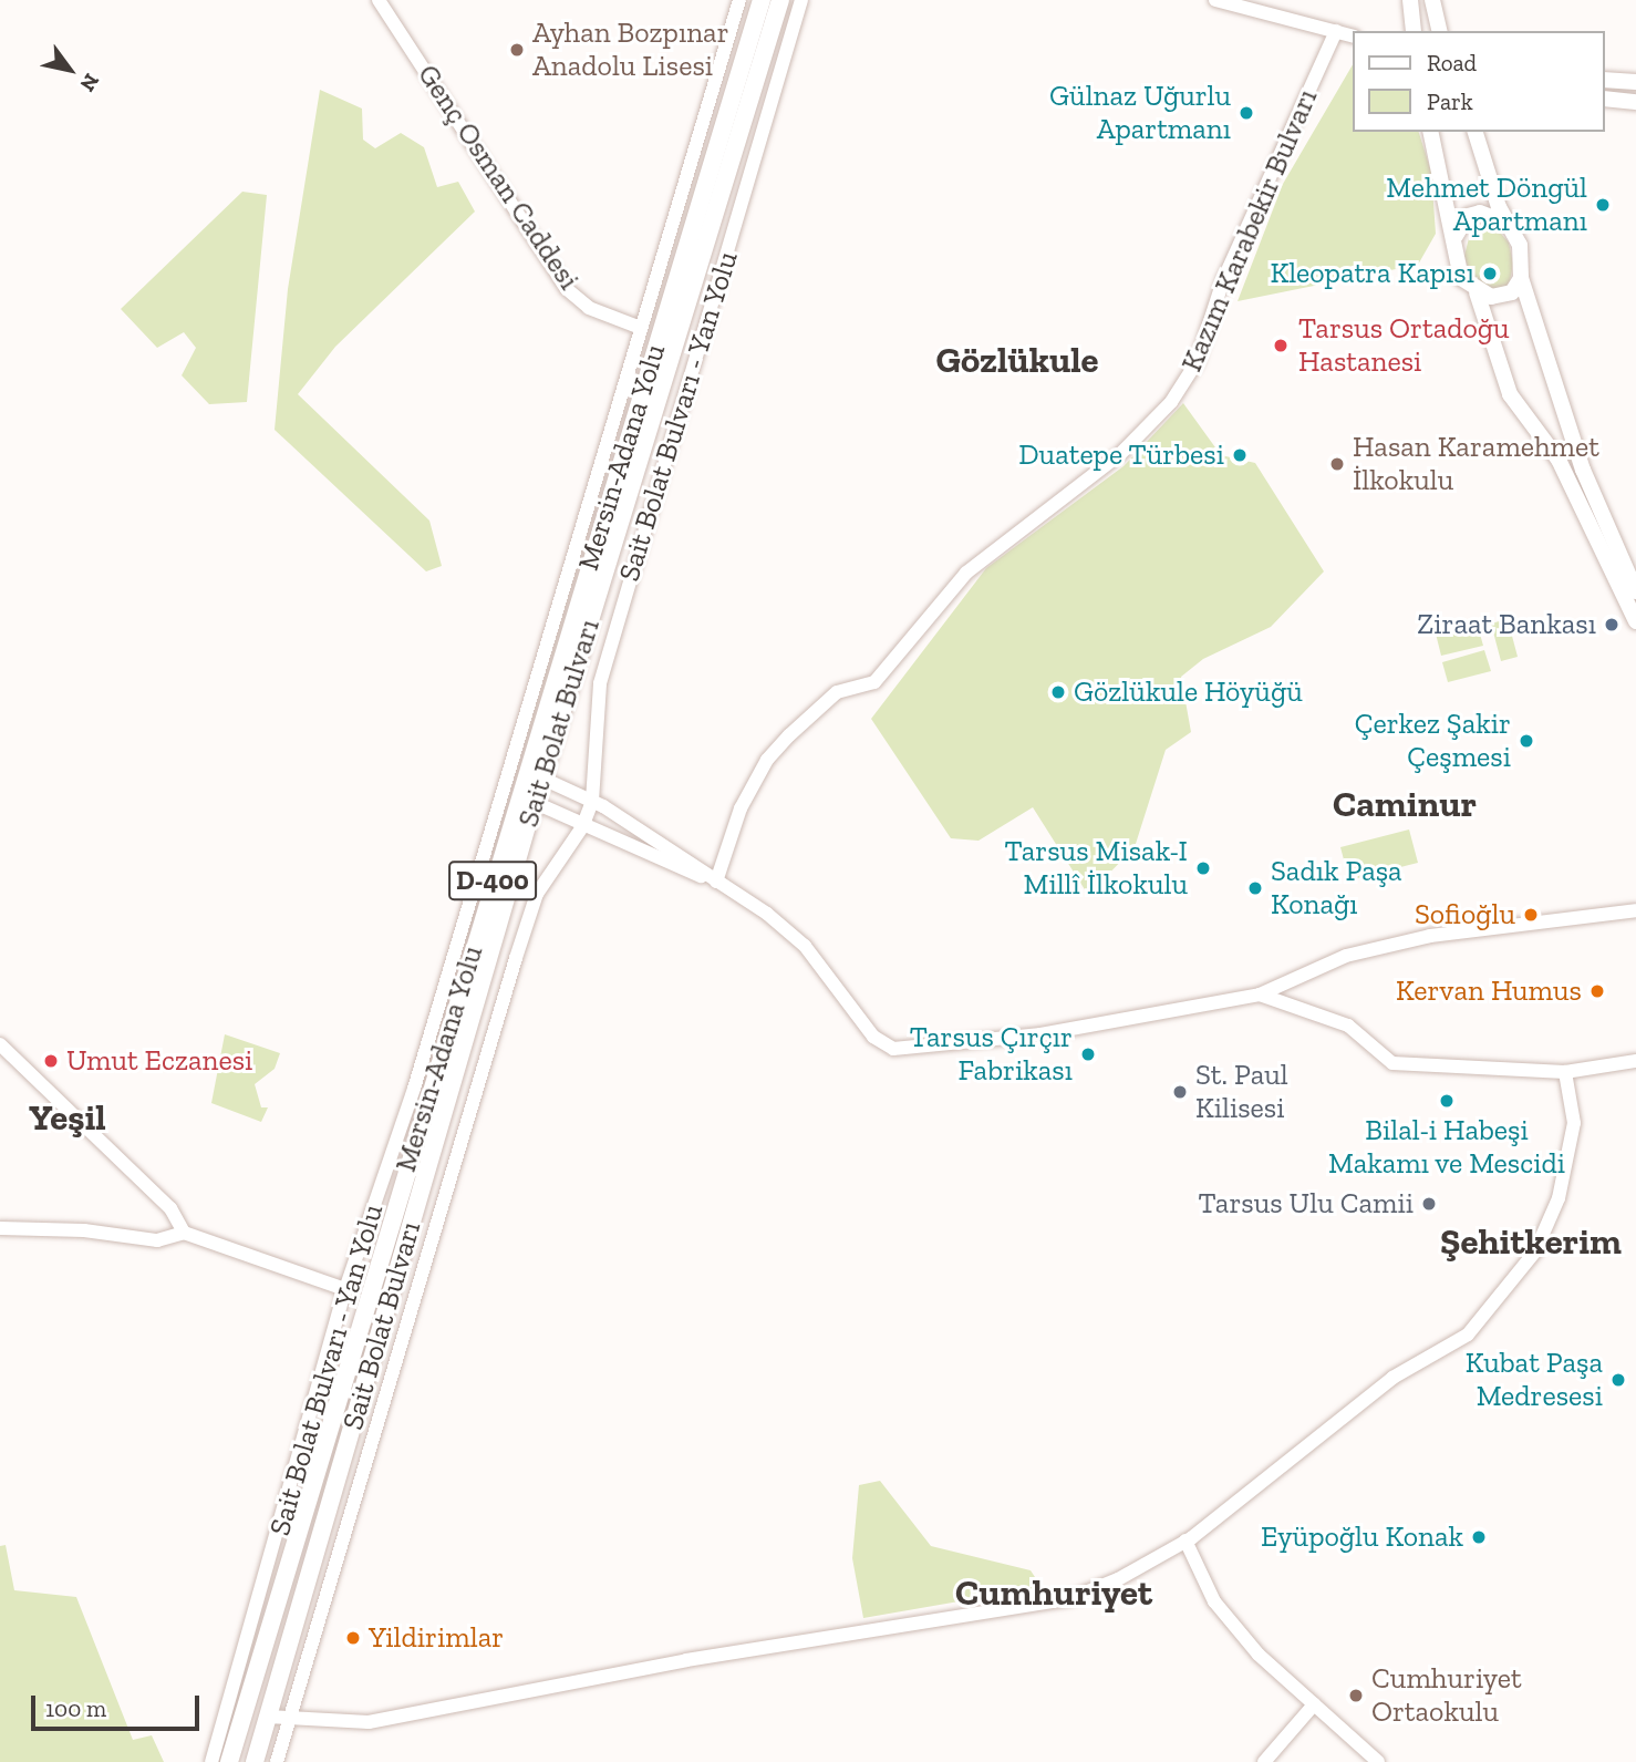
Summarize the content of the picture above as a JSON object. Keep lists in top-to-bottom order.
{
  "streets": {
    "highway": ["Mersin-Adana Yolu", "Sait Bolat Bulvarı", "D-400"],
    "street": ["Genç Osman Caddesi", "Kazım Karabekir Bulvarı", "Sait Bolat Bulvarı - Yan Yolu"]
  },
  "crossings": [
    ["Genç Osman Caddesi", "Sait Bolat Bulvarı - Yan Yolu"],
    ["Sait Bolat Bulvarı - Yan Yolu", "Mersin-Adana Yolu"],
    ["Sait Bolat Bulvarı - Yan Yolu", "Sait Bolat Bulvarı"],
    ["Mersin-Adana Yolu", "Sait Bolat Bulvarı"]
  ],
  "districts": [
    "Gözlükule",
    "Caminur",
    "Yeşil",
    "Şehitkerim",
    "Cumhuriyet"
  ],
  "places": [
    "Ayhan Bozpınar Anadolu Lisesi",
    "Gülnaz Uğurlu Apartmanı",
    "Mehmet Döngül Apartmanı",
    "Kleopatra Kapısı",
    "Tarsus Ortadoğu Hastanesi",
    "Duatepe Türbesi",
    "Hasan Karamehmet İlkokulu",
    "Ziraat Bankası",
    "Gözlükule Höyüğü",
    "Çerkez Şakir Çeşmesi",
    "Tarsus Misak-I Millî İlkokulu",
    "Sadık Paşa Konağı",
    "Sofioğlu",
    "Kervan Humus",
    "Tarsus Çırçır Fabrikası",
    "Umut Eczanesi",
    "St. Paul Kilisesi",
    "Bilal-i Habeşi Makamı ve Mescidi",
    "Tarsus Ulu Camii",
    "Kubat Paşa Medresesi",
    "Eyüpoğlu Konak",
    "Yildirimlar",
    "Cumhuriyet Ortaokulu"
  ],
  "legend": ["Road", "Park"],
  "scale_bar": "100 m",
  "north": "bottom right"
}
